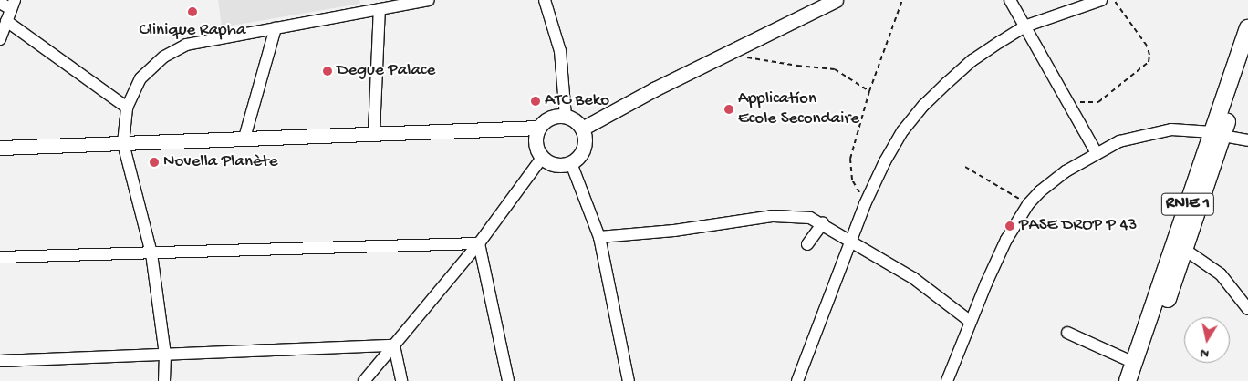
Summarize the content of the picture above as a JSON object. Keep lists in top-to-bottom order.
{
  "streets": {
    "highway": ["RNIE 1"]
  },
  "places": [
    "Clinique Rapha",
    "Degue Palace",
    "ATC Beko",
    "Applicatíon Ecole Secondaire",
    "Novella Planète",
    "PASE DROP P 43"
  ],
  "north": "bottom"
}
